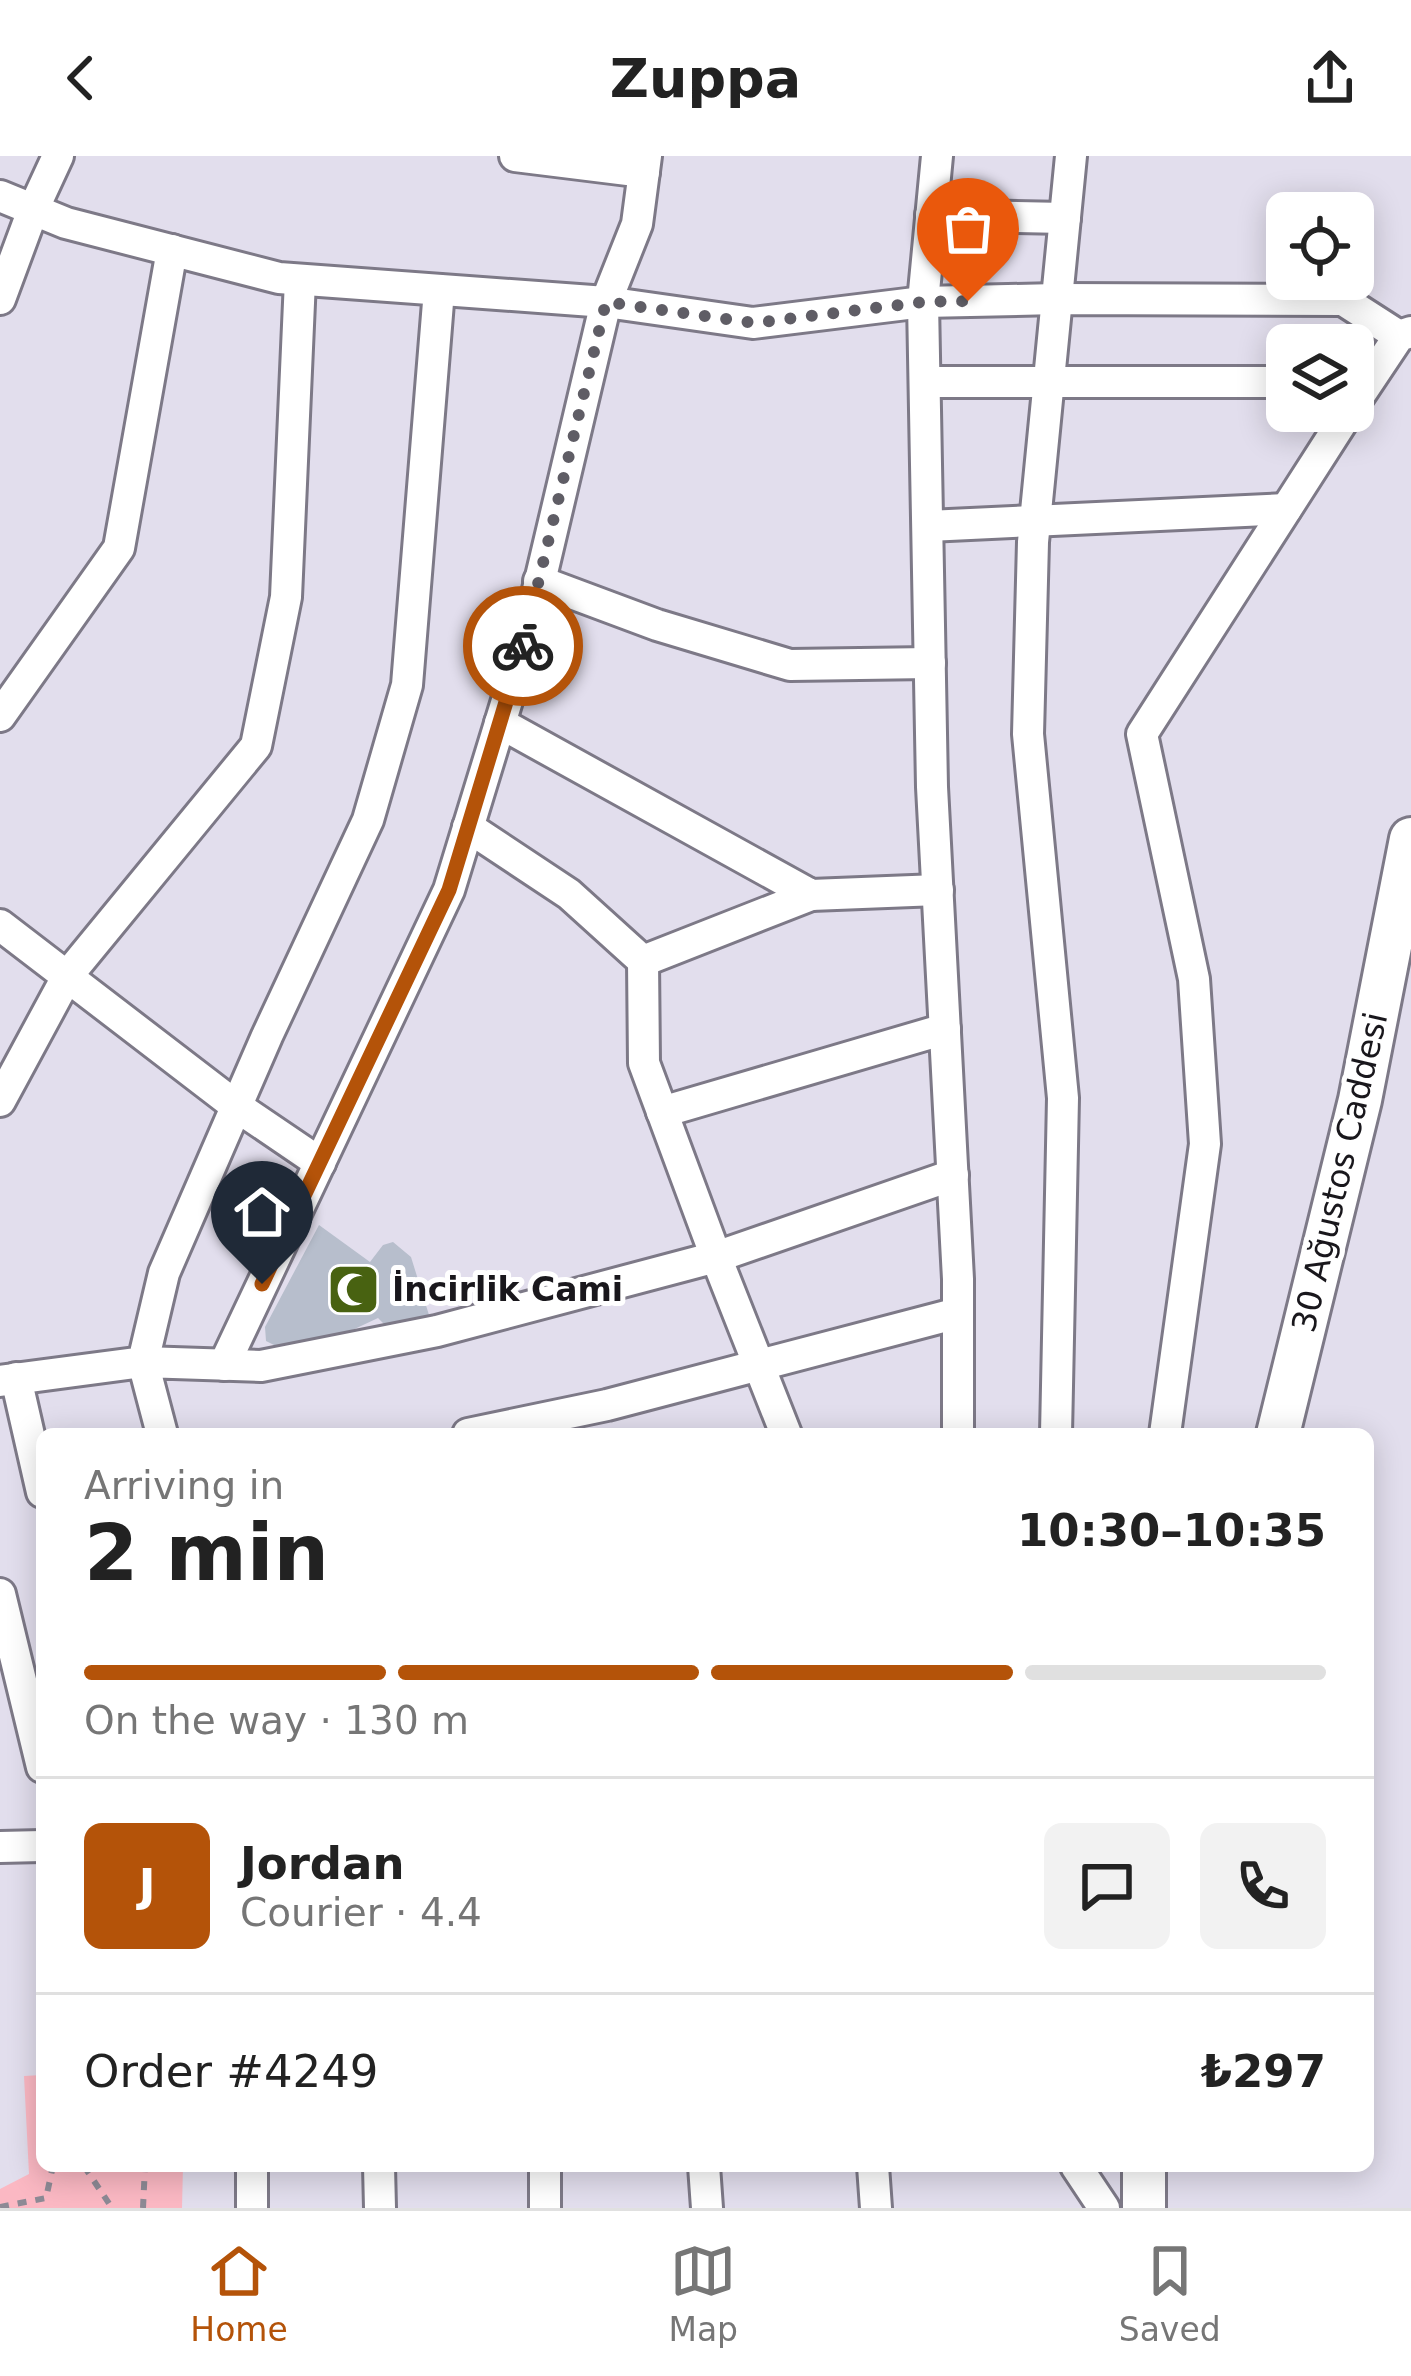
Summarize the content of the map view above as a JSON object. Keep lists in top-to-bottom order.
{
  "streets": {
    "main road": ["30 Ağustos Caddesi"]
  },
  "places": {
    "mosque": ["İncirlik Cami"]
  },
  "page": {
    "header": "Zuppa",
    "heading": ["2 min", "Arriving in", "10:30–10:35"],
    "panel": [
      "Jordan",
      "Courier · 4.4",
      "Order #4249",
      "₺297"
    ],
    "bar": "On the way · 130 m",
    "round": "J",
    "tabs": ["Home", "Map", "Saved"]
  }
}
